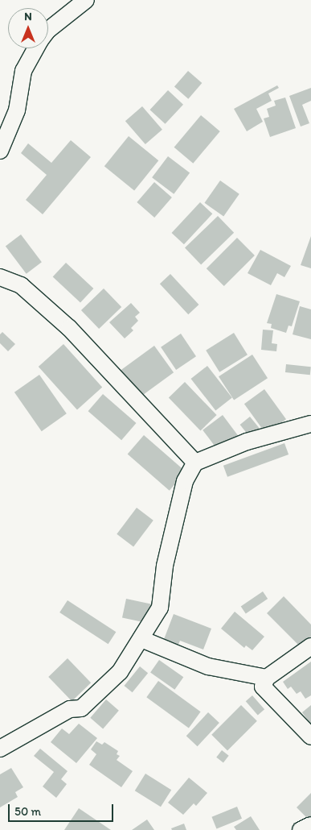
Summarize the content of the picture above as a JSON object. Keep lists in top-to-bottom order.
{
  "scale_bar": "50 m",
  "north": "top"
}
